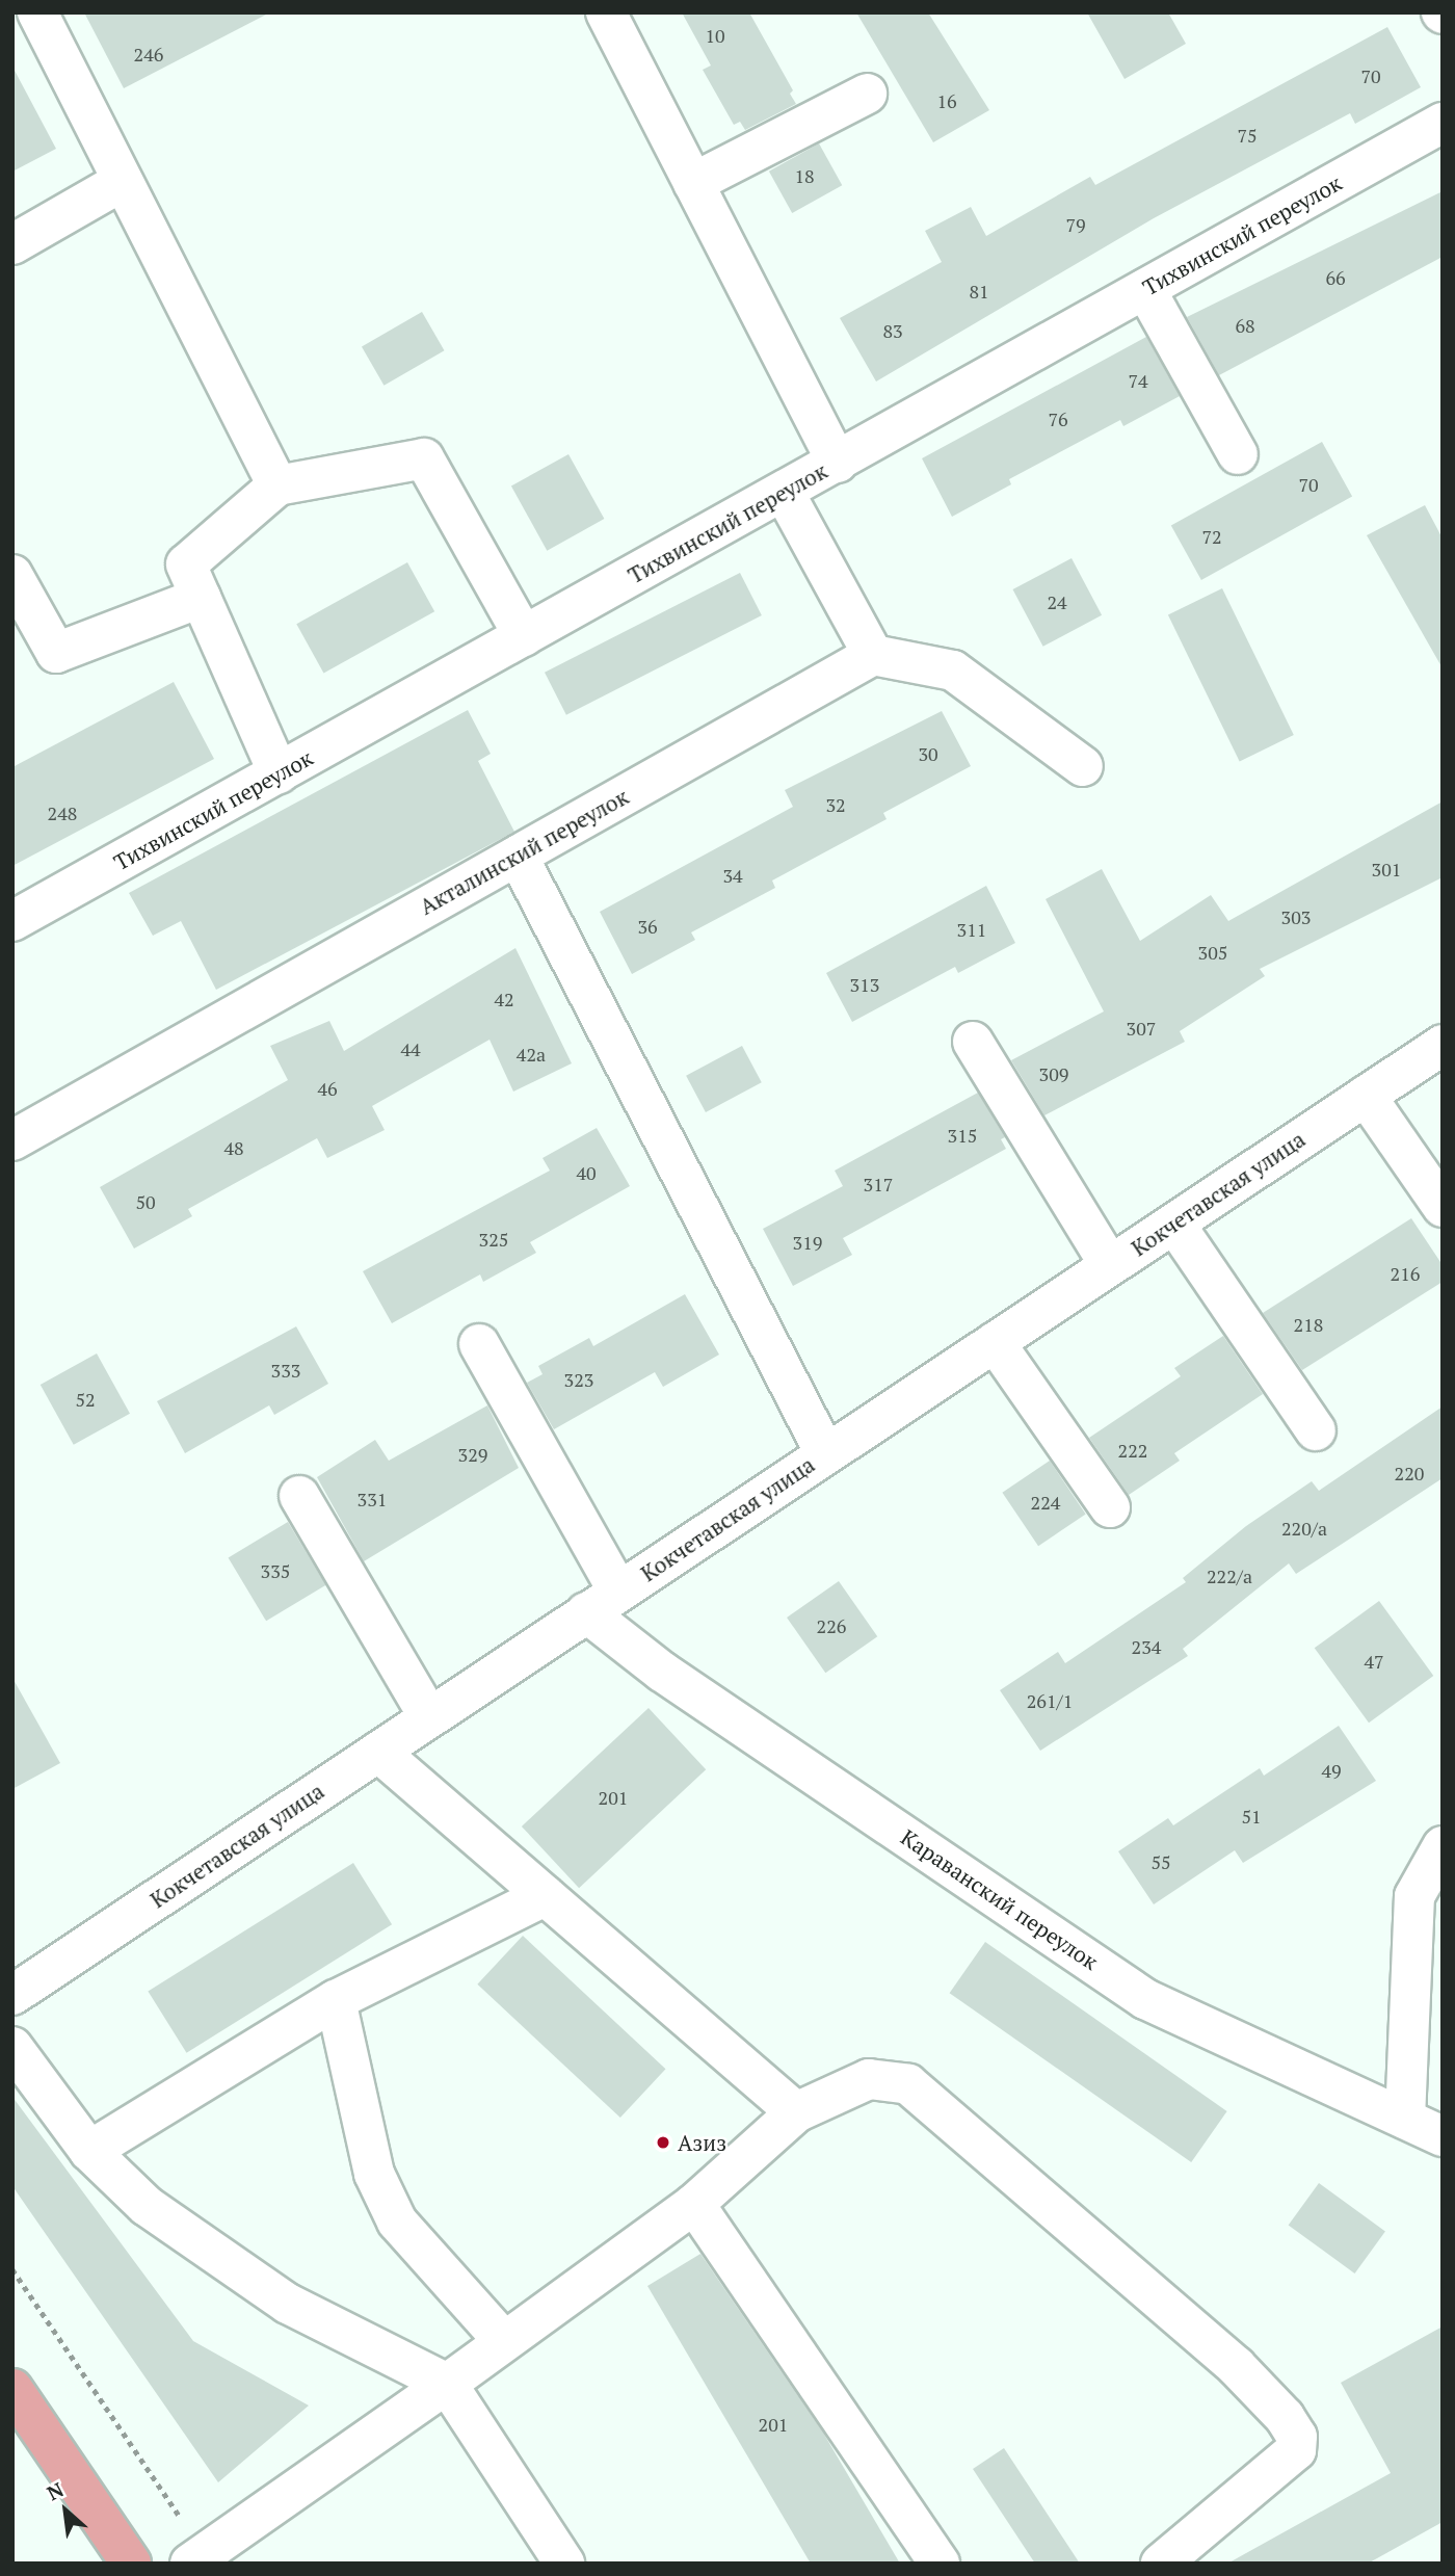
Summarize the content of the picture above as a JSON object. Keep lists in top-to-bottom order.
{
  "streets": {
    "street": [
      "Тихвинский переулок",
      "Акталинский переулок",
      "Кокчетавская улица",
      "Караванский переулок"
    ]
  },
  "crossings": [
    ["Кокчетавская улица", "Караванский переулок"]
  ],
  "places": ["Азиз"],
  "house_numbers": [
    "10",
    "246",
    "70",
    "16",
    "75",
    "18",
    "79",
    "66",
    "81",
    "68",
    "83",
    "74",
    "76",
    "70",
    "72",
    "24",
    "30",
    "32",
    "248",
    "301",
    "34",
    "303",
    "36",
    "311",
    "305",
    "313",
    "42",
    "307",
    "44",
    "42а",
    "309",
    "46",
    "315",
    "48",
    "40",
    "317",
    "50",
    "325",
    "319",
    "216",
    "218",
    "333",
    "323",
    "52",
    "222",
    "329",
    "220",
    "331",
    "224",
    "220/а",
    "335",
    "222/а",
    "226",
    "234",
    "47",
    "261/1",
    "49",
    "201",
    "51",
    "55",
    "201"
  ],
  "north": "top left"
}
